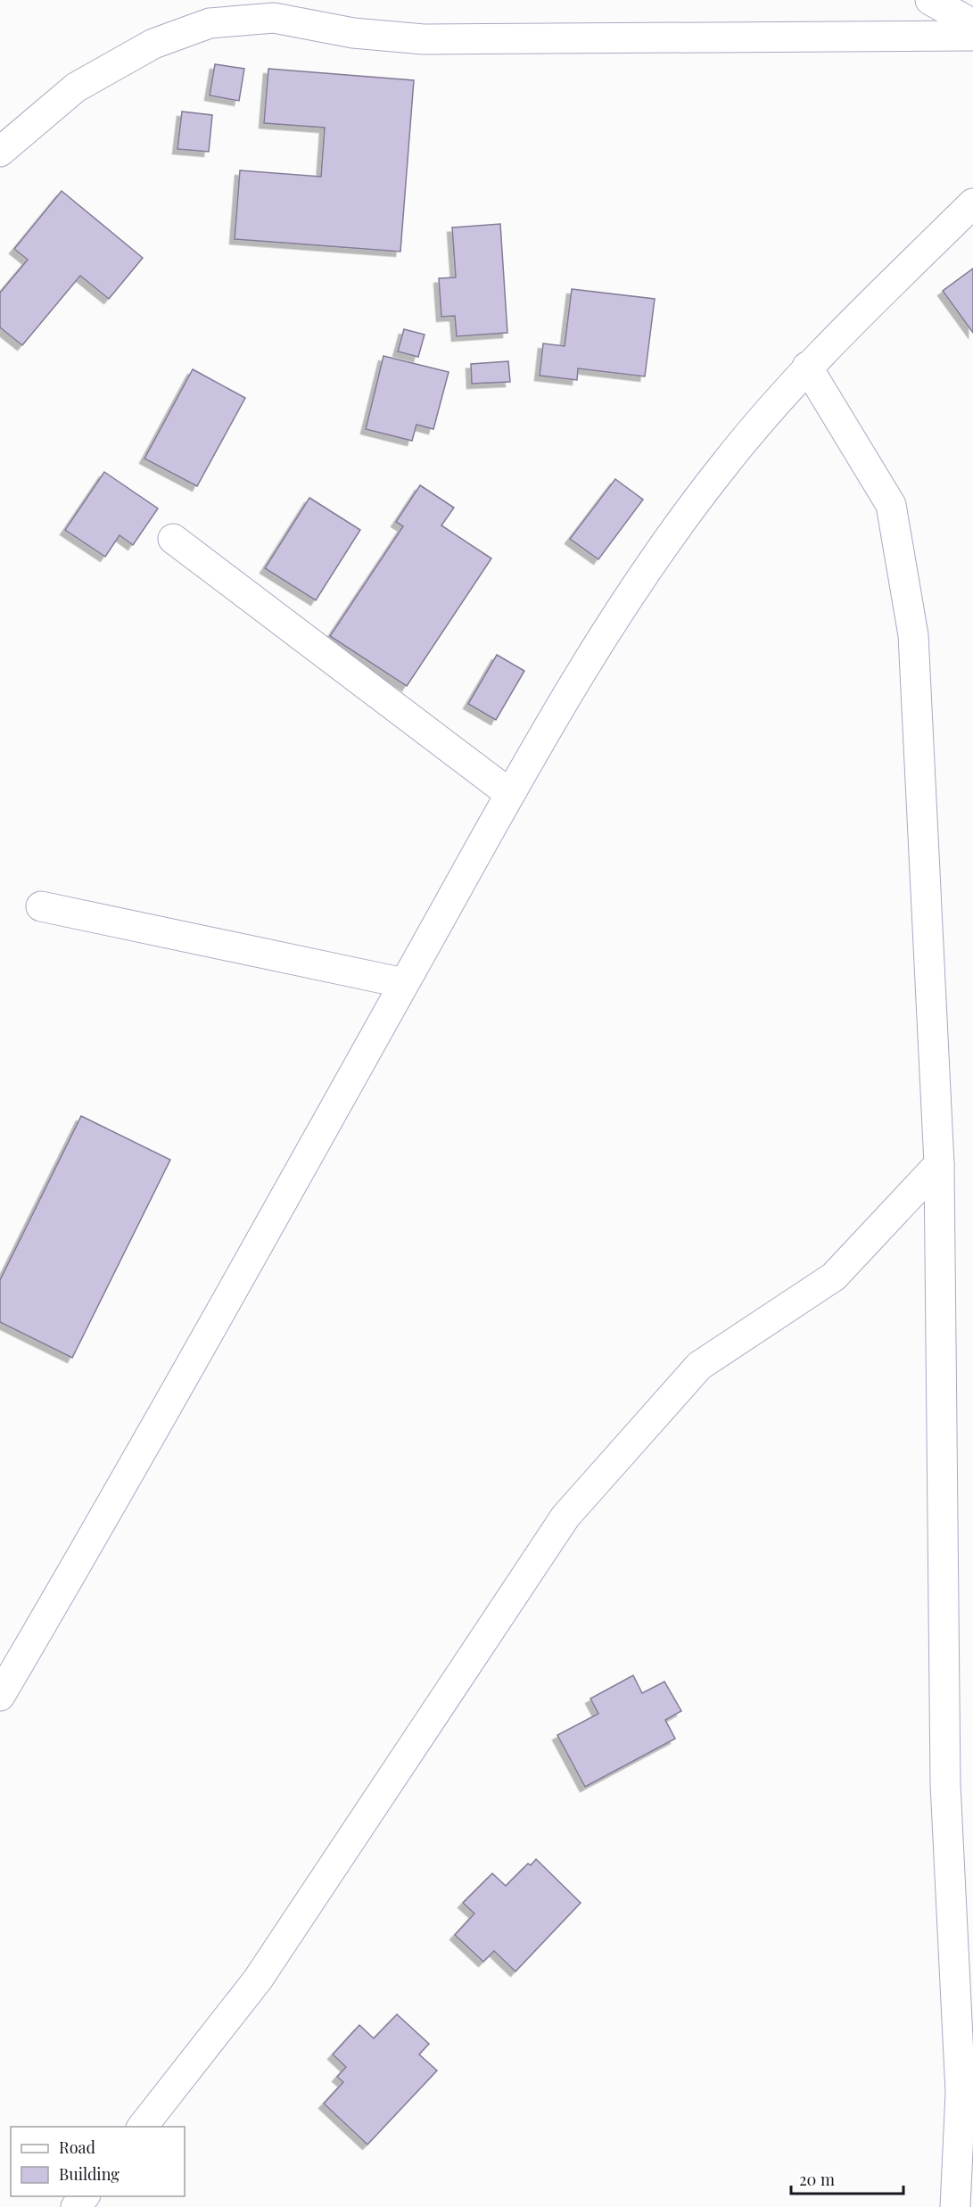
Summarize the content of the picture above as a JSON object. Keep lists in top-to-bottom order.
{
  "legend": ["Road", "Building"],
  "scale_bar": "20 m"
}
